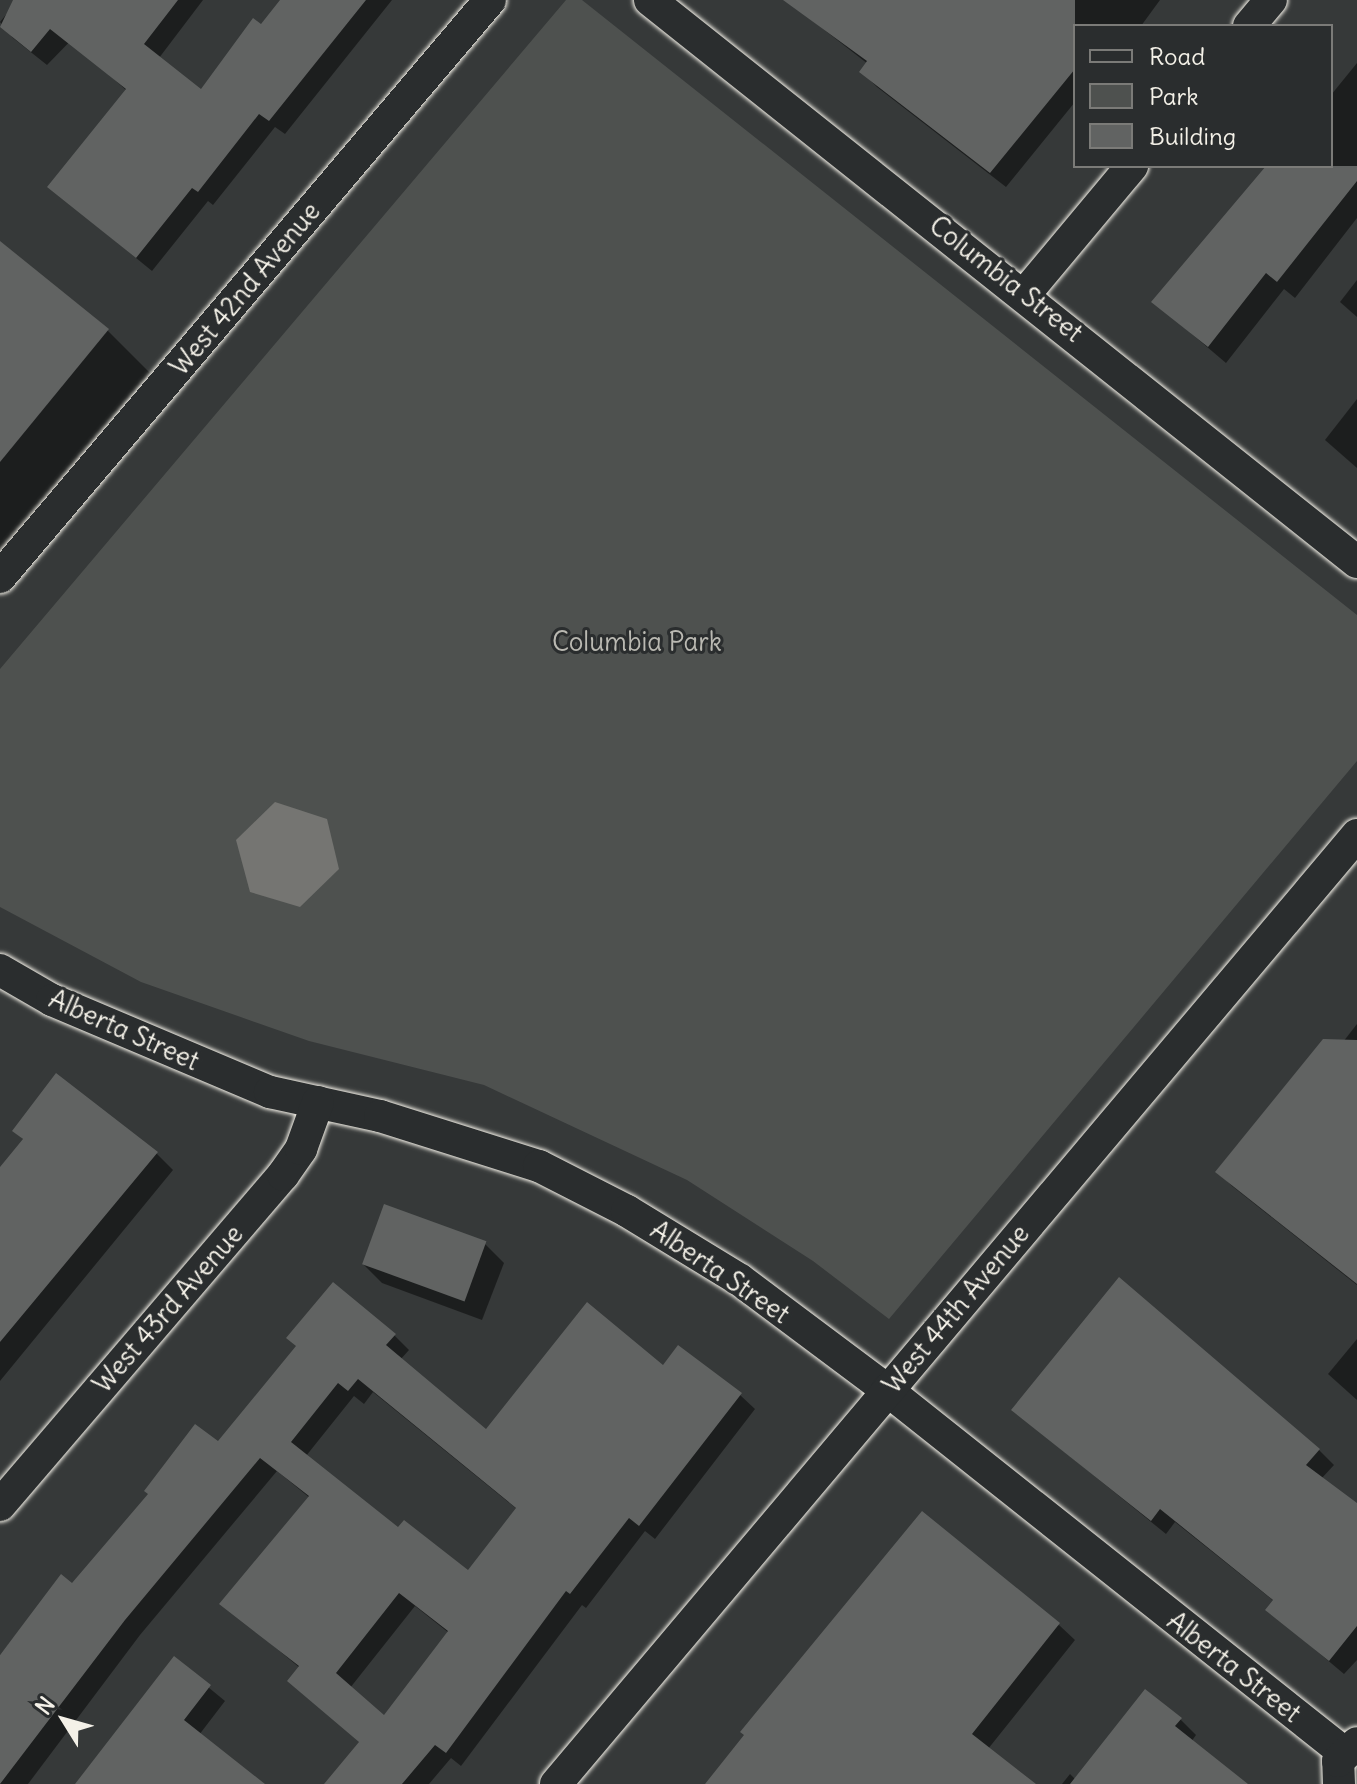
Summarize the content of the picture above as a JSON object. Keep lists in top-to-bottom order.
{
  "streets": {
    "street": [
      "Columbia Street",
      "West 42nd Avenue",
      "Alberta Street",
      "West 43rd Avenue",
      "West 44th Avenue"
    ]
  },
  "crossings": [
    ["Alberta Street", "West 43rd Avenue"],
    ["Alberta Street", "West 44th Avenue"]
  ],
  "parks": ["Columbia Park"],
  "legend": ["Road", "Park", "Building"],
  "north": "top left"
}
